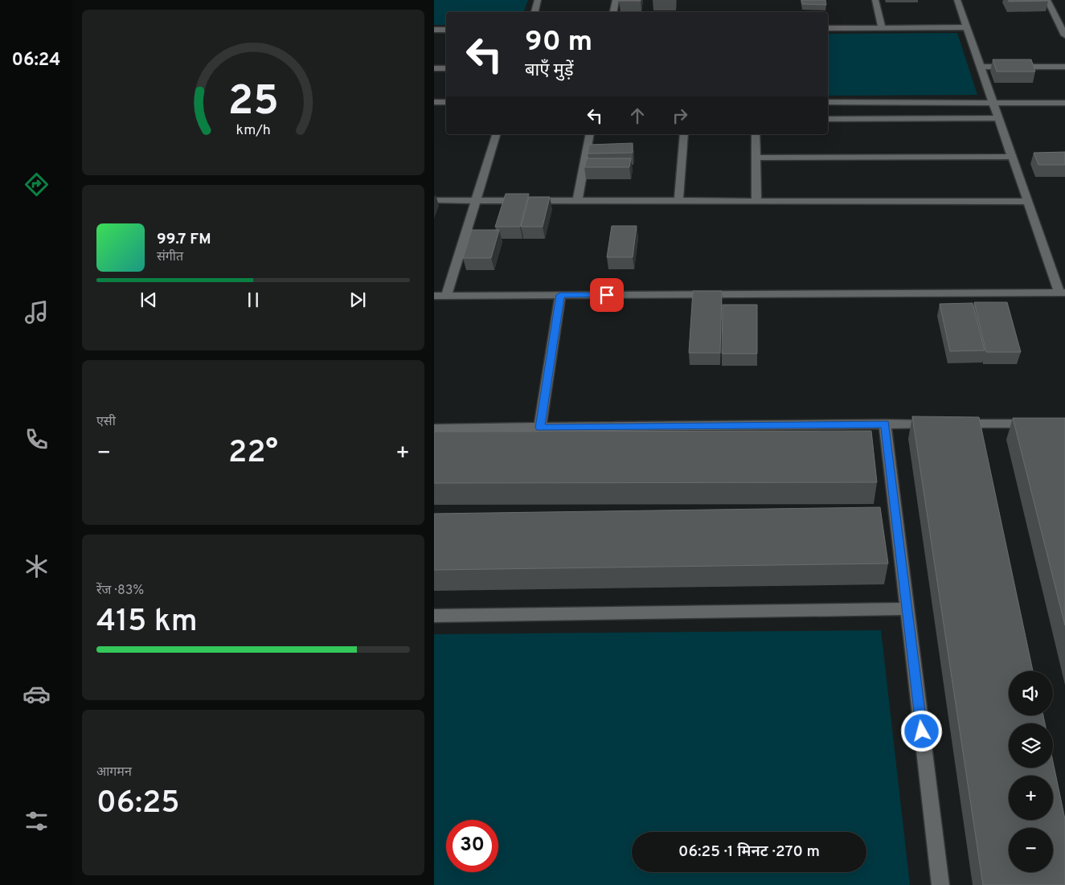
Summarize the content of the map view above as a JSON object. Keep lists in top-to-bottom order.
{
  "page": {
    "tabs": "06:24",
    "turn": ["90 m", "बाएँ मुड़ें"],
    "song": ["99.7 FM", "संगीत"],
    "tile": [
      "एसी",
      ["रेंज · 83%", "415 km"],
      ["आगमन", "06:25"]
    ],
    "heat": ["−", "22°", "+"],
    "map_buttons": ["+", "−"],
    "limit": "30",
    "trip": "06:25 · 1 मिनट · 270 m",
    "gauge": ["25", "km/h"]
  }
}
